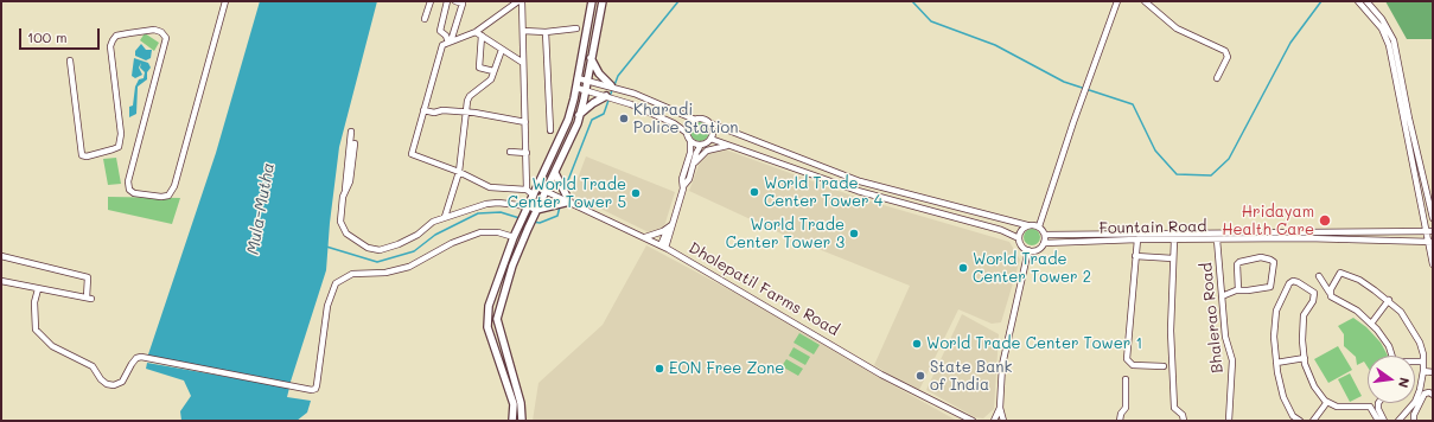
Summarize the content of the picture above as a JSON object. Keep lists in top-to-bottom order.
{
  "streets": {
    "street": ["Fountain Road", "Dholepatil Farms Road", "Bhalerao Road"]
  },
  "crossings": [
    ["Fountain Road", "Bhalerao Road"]
  ],
  "water": ["Mula-Mutha"],
  "places": [
    "Kharadi Police Station",
    "World Trade Center Tower 4",
    "World Trade Center Tower 5",
    "Hridayam Health Care",
    "World Trade Center Tower 3",
    "World Trade Center Tower 2",
    "World Trade Center Tower 1",
    "EON Free Zone",
    "State Bank of India"
  ],
  "scale_bar": "100 m",
  "north": "right"
}
